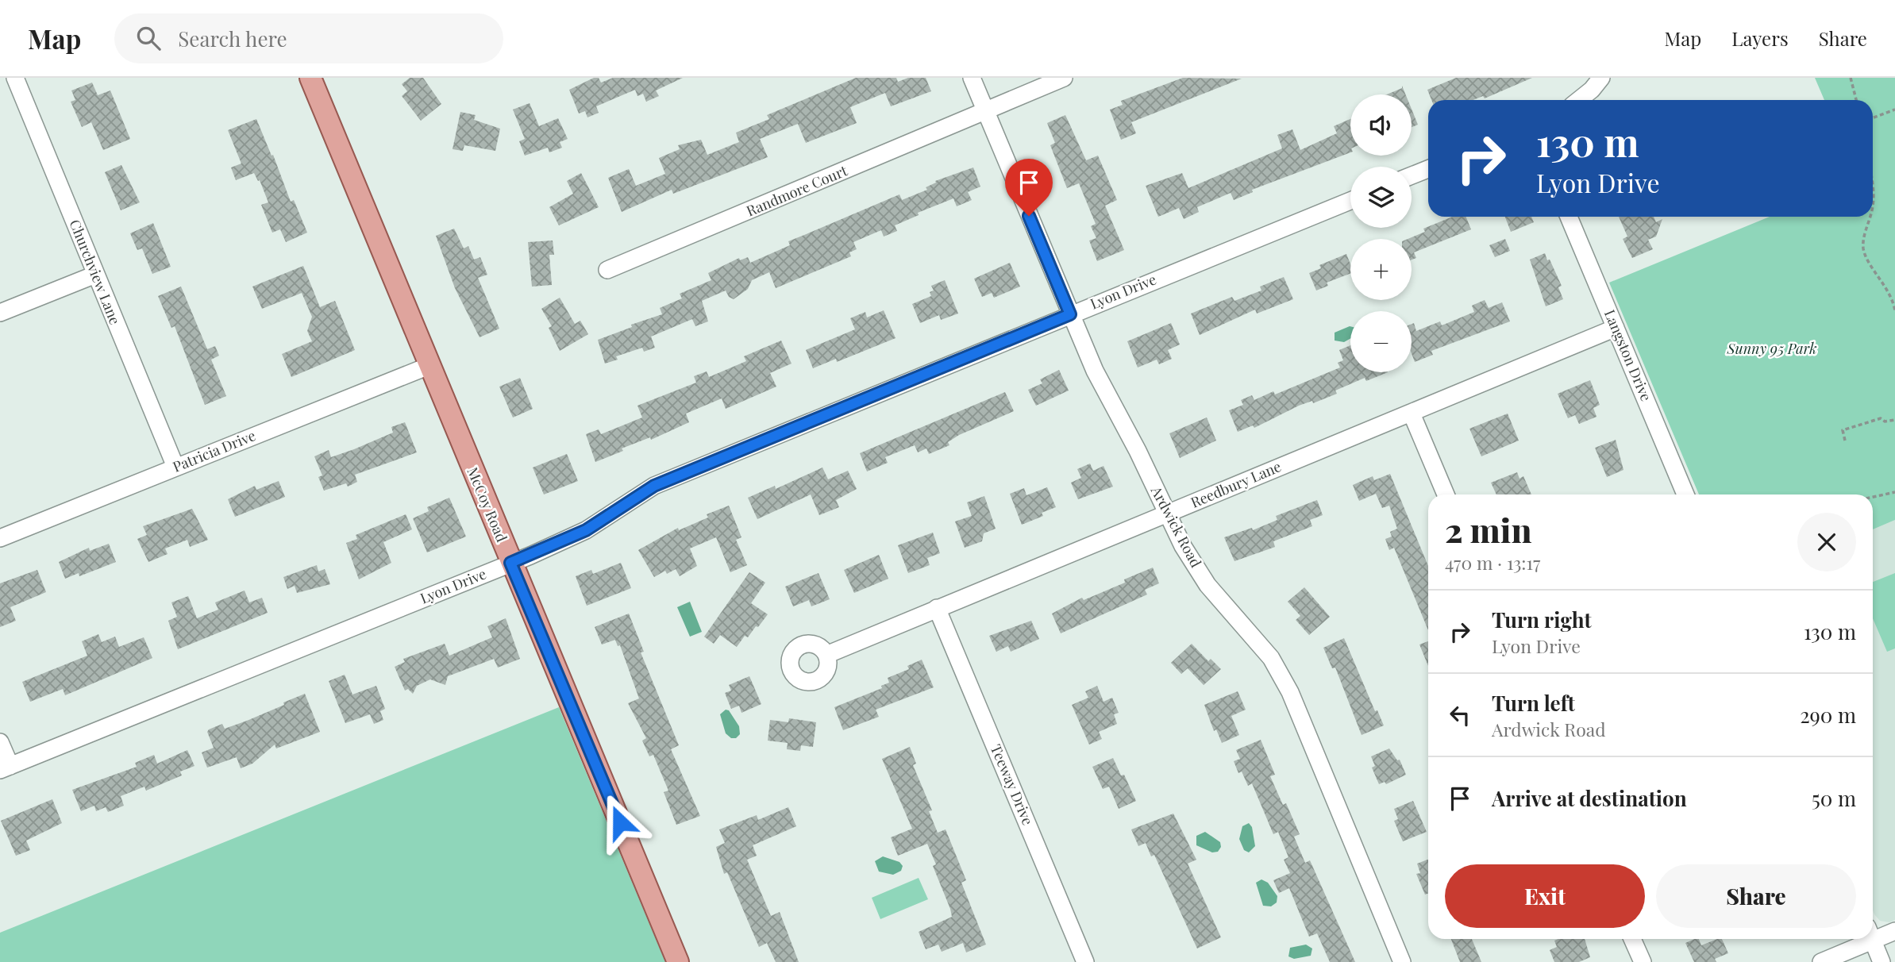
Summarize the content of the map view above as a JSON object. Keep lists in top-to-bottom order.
{
  "streets": {
    "main road": ["McCoy Road"],
    "street": [
      "Randmore Court",
      "Churchview Lane",
      "Lyon Drive",
      "Langston Drive",
      "Patricia Drive",
      "Reedbury Lane",
      "Ardwick Road",
      "Teeway Drive"
    ]
  },
  "crossings": [
    ["Randmore Court", "Ardwick Road"],
    ["Churchview Lane", "Patricia Drive"],
    ["Lyon Drive", "McCoy Road"],
    ["Lyon Drive", "Ardwick Road"],
    ["Langston Drive", "Reedbury Lane"],
    ["Patricia Drive", "McCoy Road"],
    ["Reedbury Lane", "Ardwick Road"],
    ["Reedbury Lane", "Teeway Drive"]
  ],
  "parks": ["Sunny 95 Park"],
  "page": {
    "header": "Map",
    "search": "Search here",
    "nav": ["Map", "Layers", "Share"],
    "map_buttons": ["+", "−"],
    "turn": ["130 m", "Lyon Drive"],
    "heading": ["2 min", "470 m · 13:17"],
    "list": [
      {
        "name": "Turn right",
        "note": "Lyon Drive",
        "value": "130 m"
      },
      {
        "name": "Turn left",
        "note": "Ardwick Road",
        "value": "290 m"
      },
      {
        "name": "Arrive at destination",
        "value": "50 m"
      }
    ],
    "buttons": ["Exit", "Share"]
  }
}
